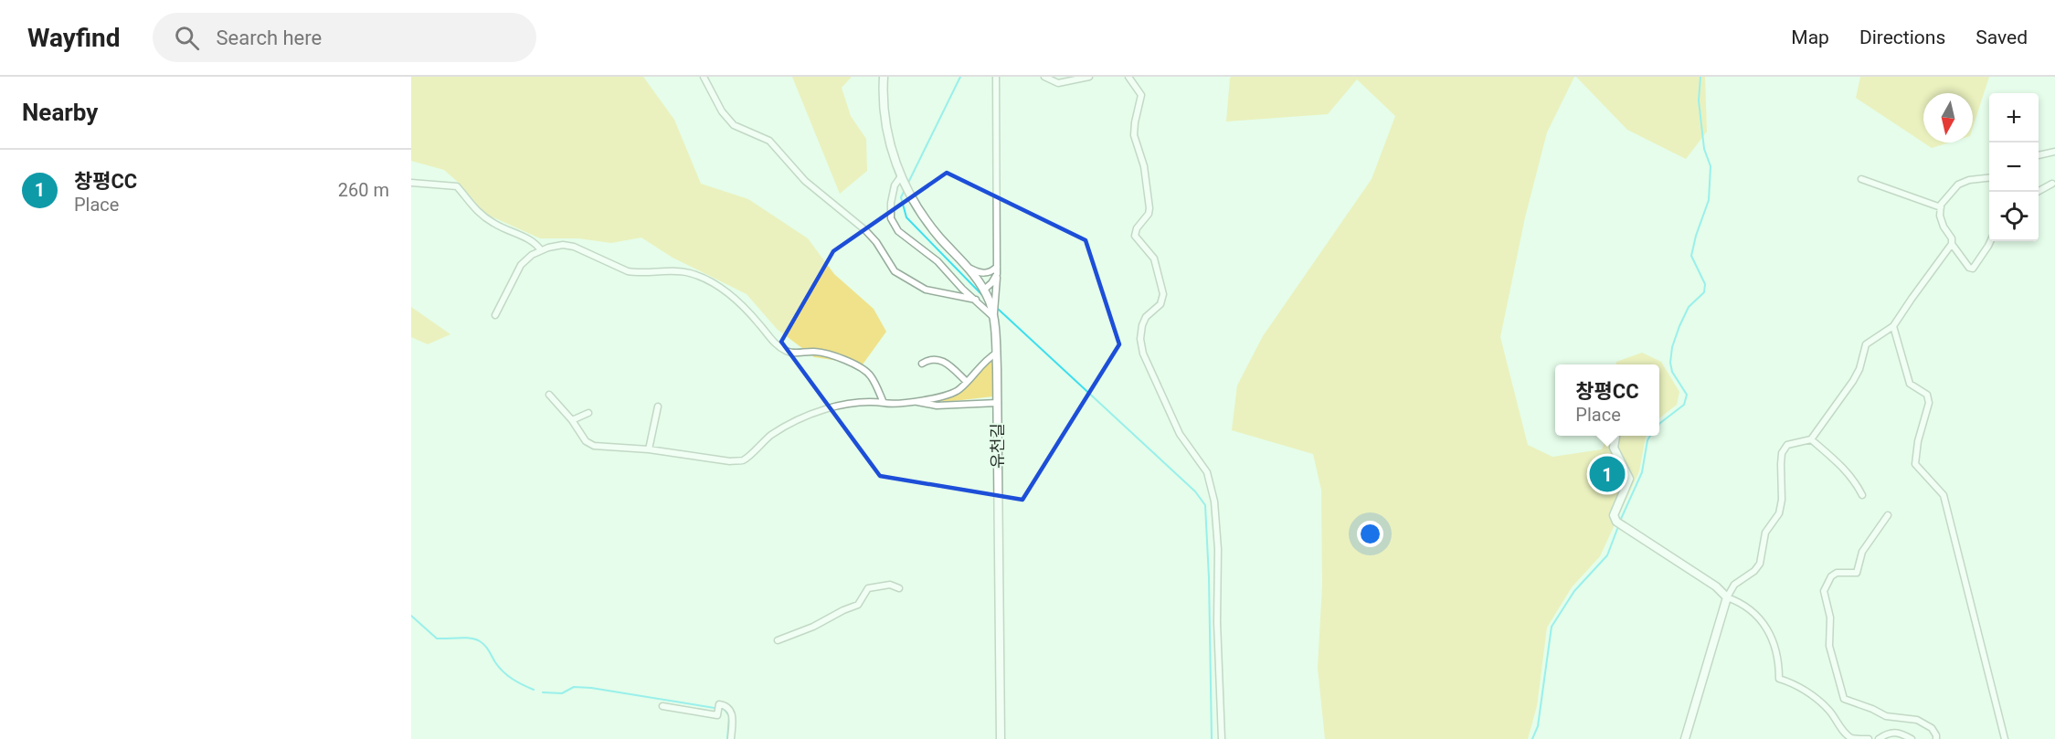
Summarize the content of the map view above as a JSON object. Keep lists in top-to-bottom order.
{
  "streets": {
    "street": ["유천길"]
  },
  "north": "bottom",
  "page": {
    "header": "Wayfind",
    "search": "Search here",
    "nav": ["Map", "Directions", "Saved"],
    "heading": "Nearby",
    "map_buttons": ["+", "−"],
    "list": [
      {
        "mark": "1",
        "name": "창평CC",
        "note": "Place",
        "value": "260 m"
      }
    ],
    "popup": ["창평CC", "Place"],
    "pins": "1"
  }
}
